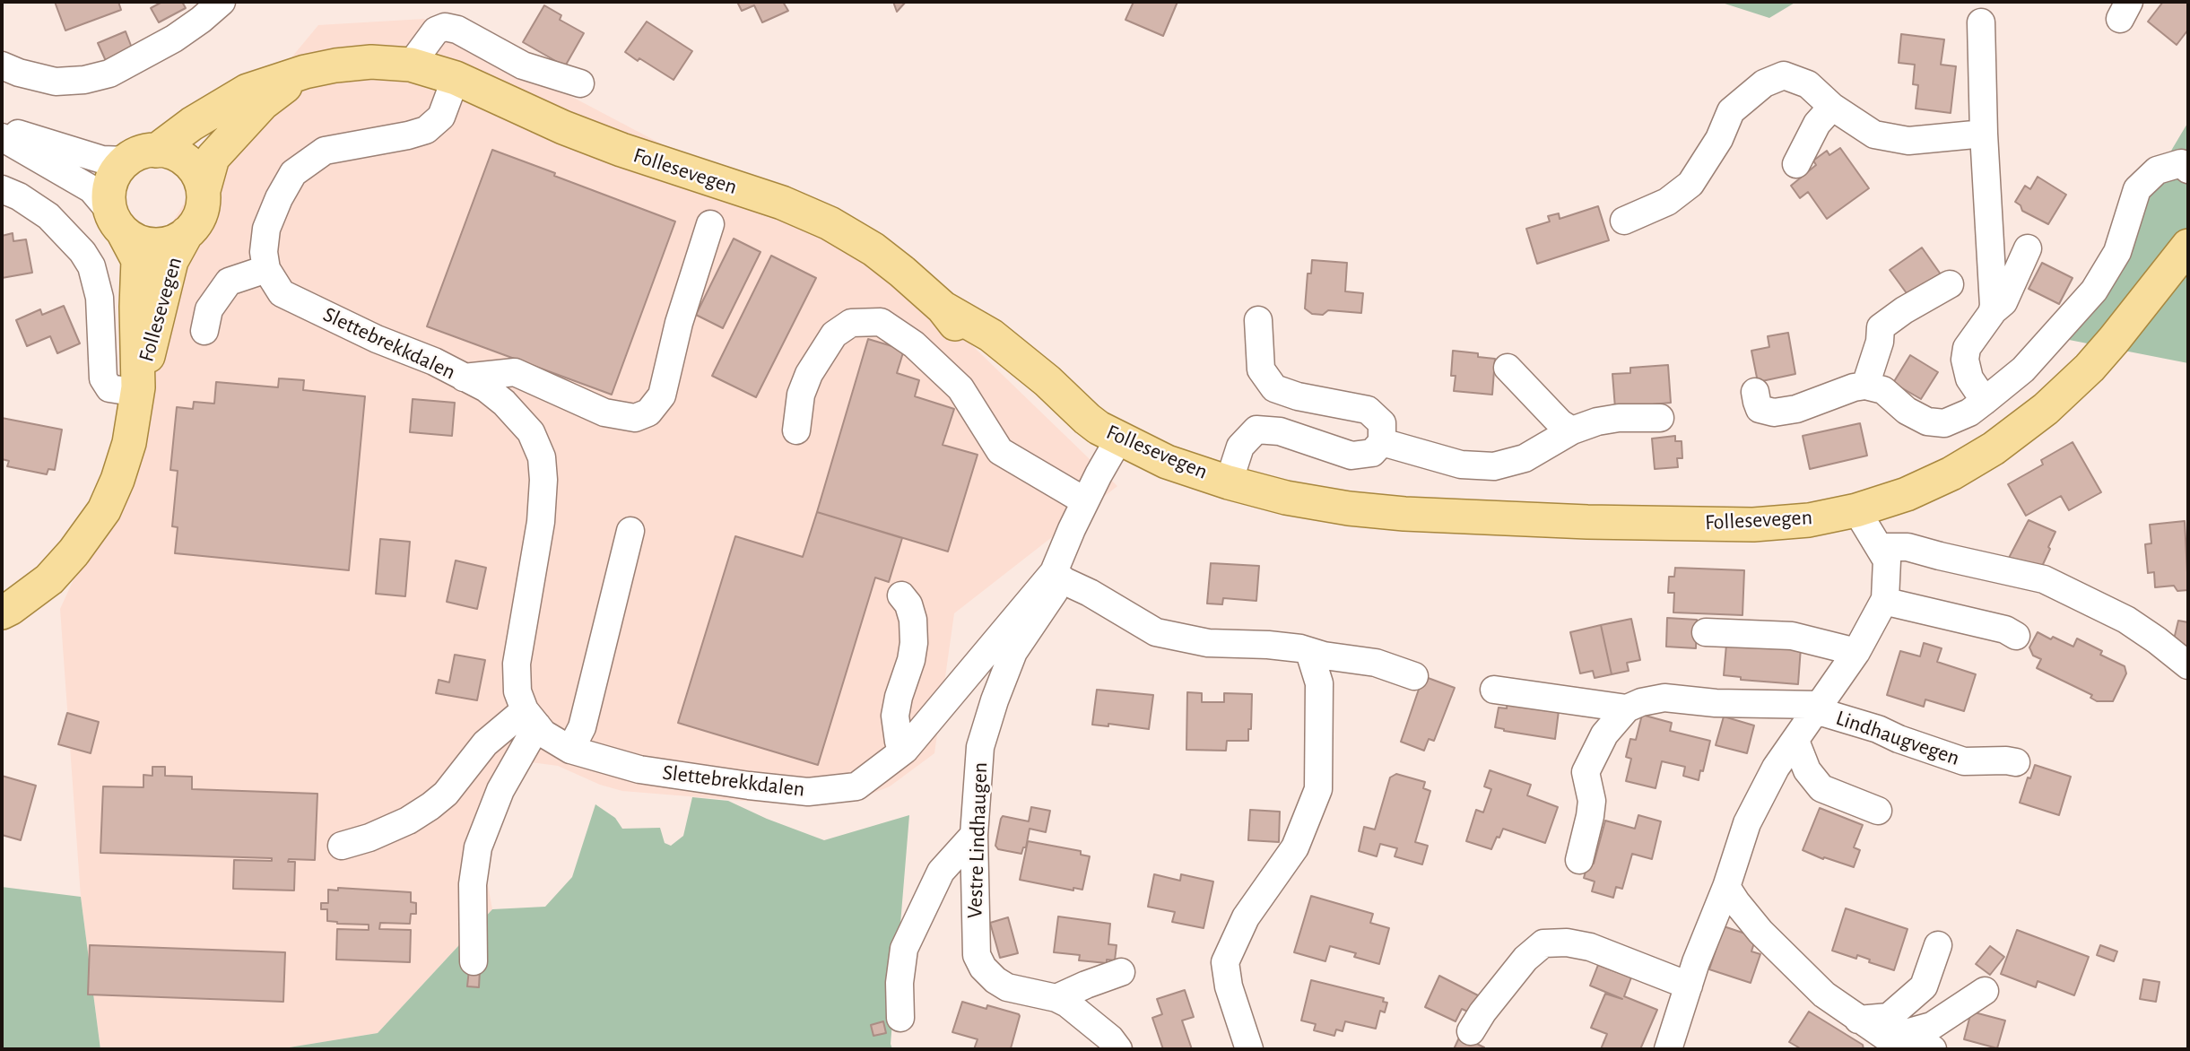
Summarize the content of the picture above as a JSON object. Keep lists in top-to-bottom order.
{
  "streets": {
    "main road": ["Follesevegen"],
    "street": ["Slettebrekkdalen", "Lindhaugvegen", "Vestre Lindhaugen"]
  },
  "crossings": [
    ["Follesevegen", "Lindhaugvegen"],
    ["Follesevegen", "Vestre Lindhaugen"],
    ["Slettebrekkdalen", "Vestre Lindhaugen"]
  ]
}
